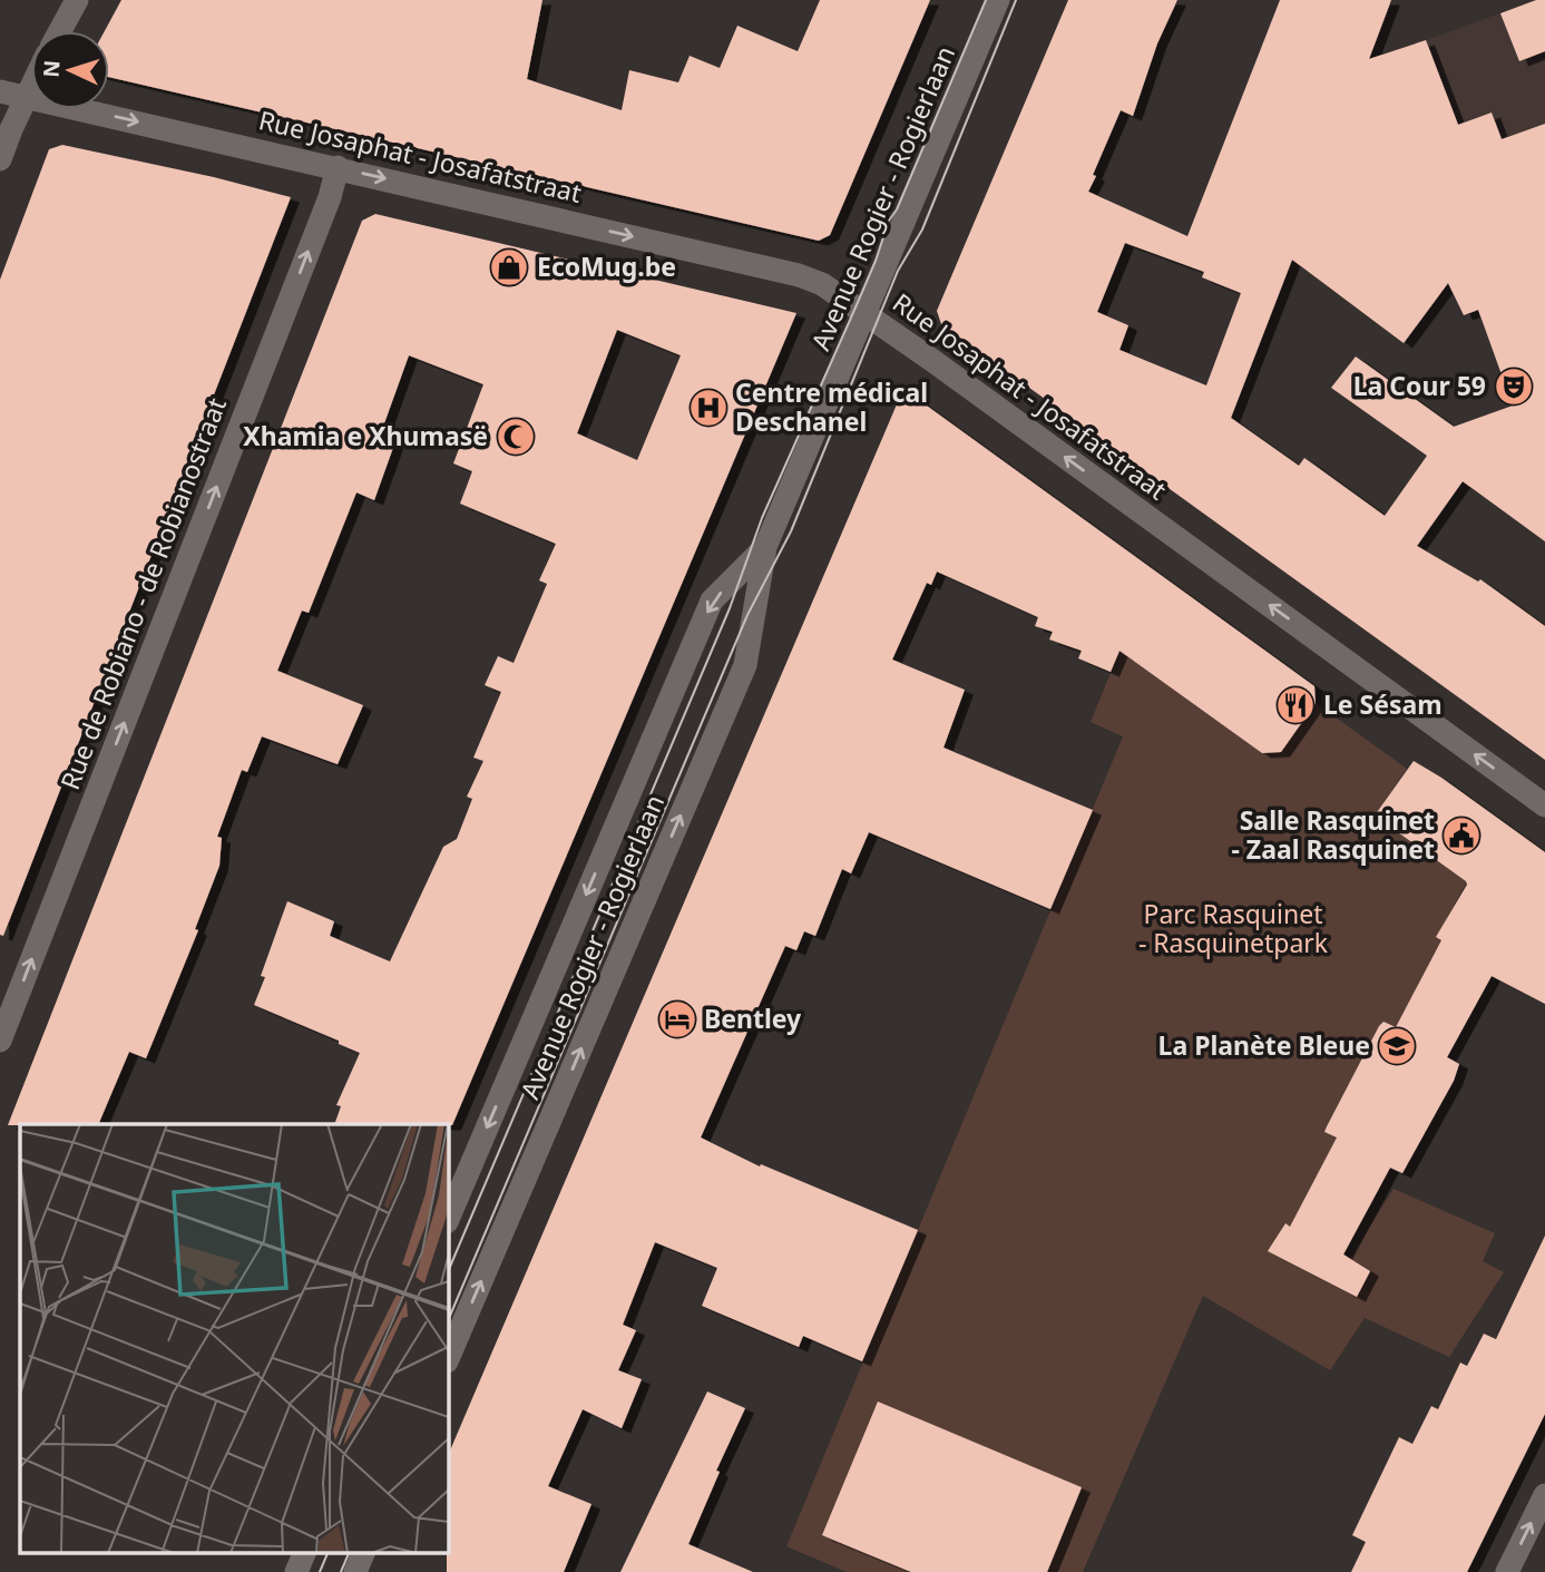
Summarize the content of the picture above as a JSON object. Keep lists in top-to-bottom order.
{
  "streets": {
    "street": ["Rue Josaphat - Josafatstraat", "Avenue Rogier - Rogierlaan", "Rue de Robiano - de Robianostraat"]
  },
  "crossings": [
    ["Rue Josaphat - Josafatstraat", "Avenue Rogier - Rogierlaan"],
    ["Rue Josaphat - Josafatstraat", "Rue de Robiano - de Robianostraat"]
  ],
  "one_way": ["Rue de Robiano - de Robianostraat"],
  "parks": ["Parc Rasquinet - Rasquinetpark"],
  "places": {
    "shop": ["EcoMug.be"],
    "theatre": ["La Cour 59"],
    "hospital": ["Centre médical Deschanel"],
    "mosque": ["Xhamia e Xhumasë"],
    "restaurant": ["Le Sésam"],
    "public building": ["Salle Rasquinet - Zaal Rasquinet"],
    "hotel": ["Bentley"],
    "school or university": ["La Planète Bleue"]
  },
  "north": "left"
}
